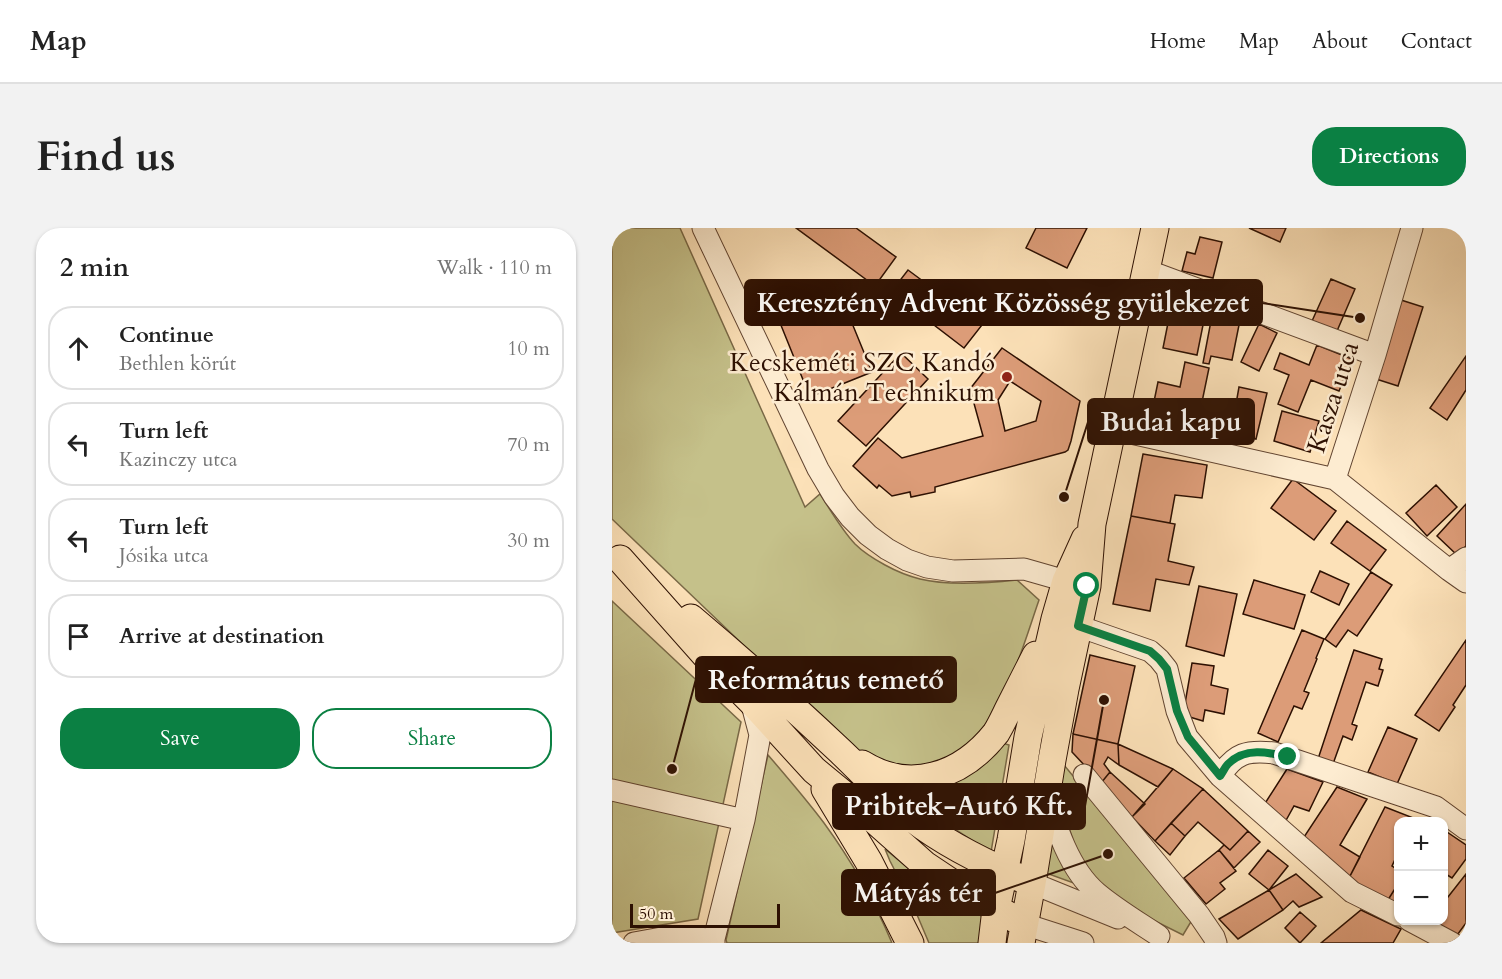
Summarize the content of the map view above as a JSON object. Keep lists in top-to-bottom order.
{
  "streets": {
    "street": ["Kasza utca"]
  },
  "places": [
    "Keresztény Advent Közösség gyülekezet",
    "Kecskeméti SZC Kandó Kálmán Technikum",
    "Budai kapu",
    "Pribitek-Autó Kft.",
    "Református temető",
    "Mátyás tér"
  ],
  "scale_bar": "50 m",
  "page": {
    "header": "Map",
    "nav": [
      "Home",
      "Map",
      "About",
      "Contact"
    ],
    "buttons": [
      "Directions",
      ["Save", "Share"]
    ],
    "title": "Find us",
    "heading": ["2 min", "Walk · 110 m"],
    "list": [
      ["Continue", "Bethlen körút", "10 m"],
      ["Turn left", "Kazinczy utca", "70 m"],
      ["Turn left", "Jósika utca", "30 m"],
      "Arrive at destination"
    ],
    "map_buttons": ["+", "−"],
    "scale": "50 m"
  }
}
